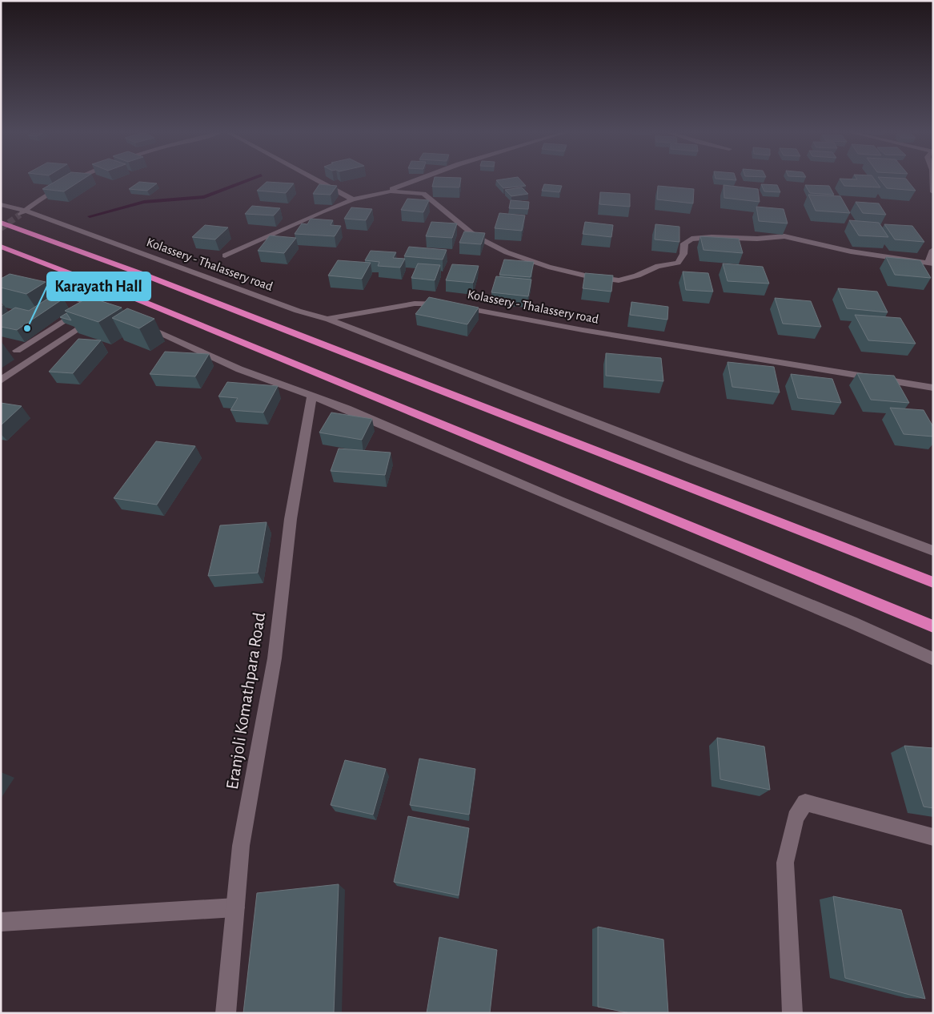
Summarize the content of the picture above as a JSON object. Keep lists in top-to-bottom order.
{
  "streets": {
    "street": ["Kolassery - Thalassery road", "Eranjoli Komathpara Road"]
  },
  "places": ["Karayath Hall"]
}
